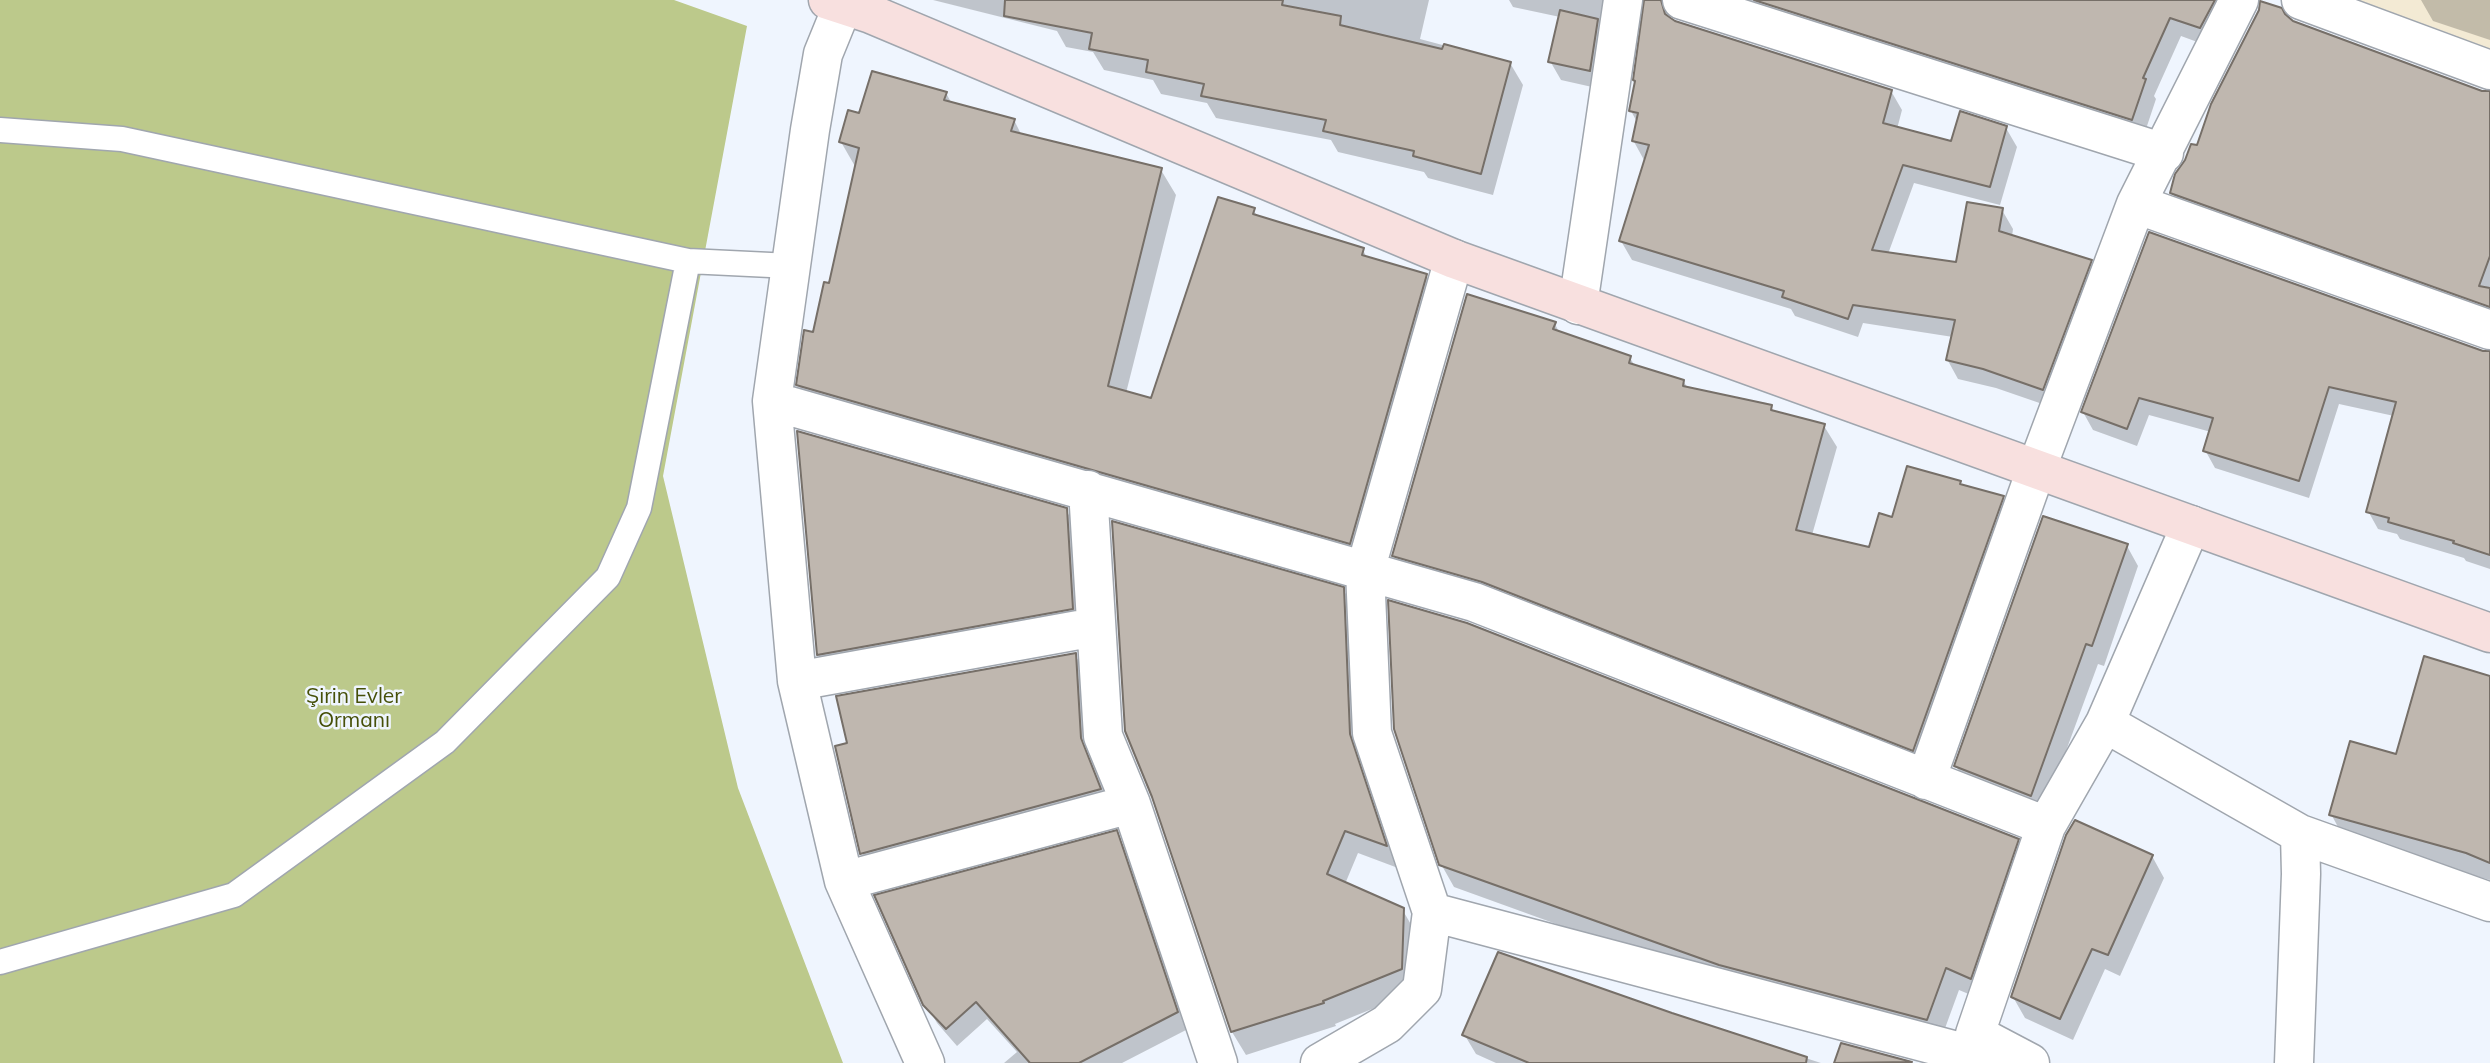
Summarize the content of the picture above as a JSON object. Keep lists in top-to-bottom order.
{
  "parks": ["Şirin Evler Ormanı"]
}
